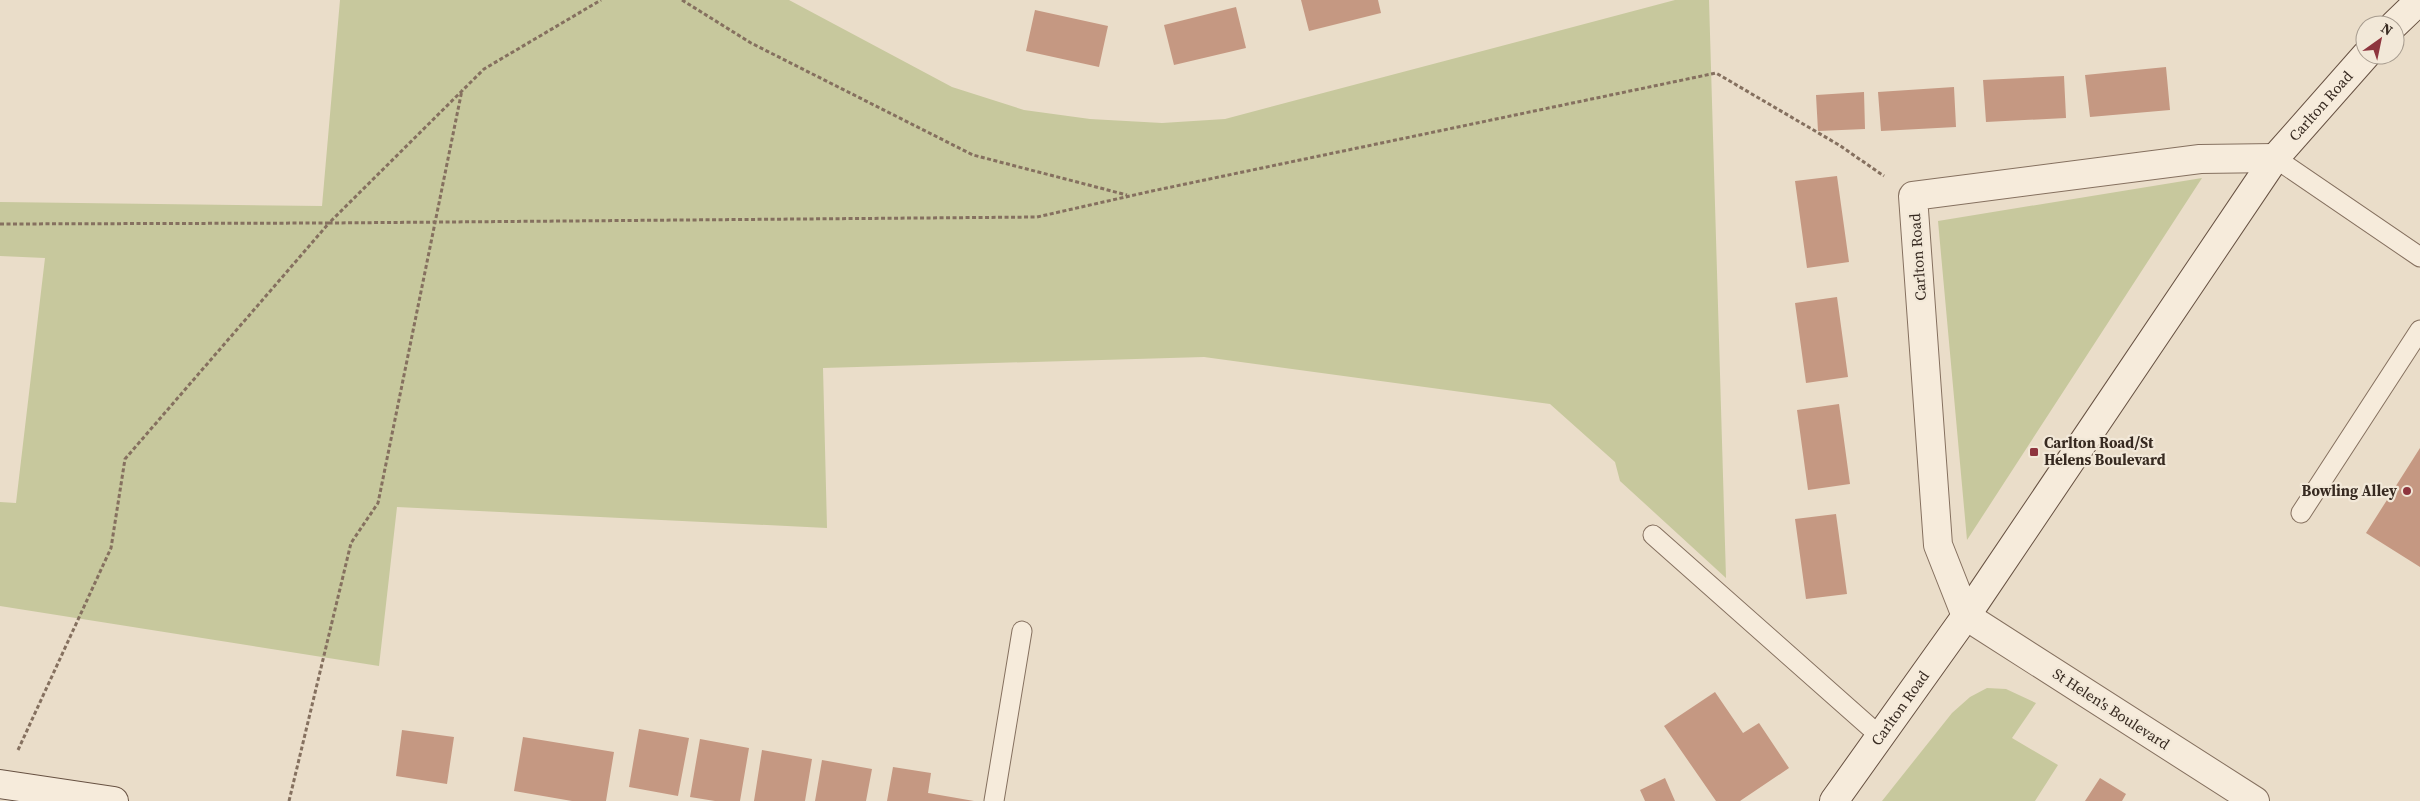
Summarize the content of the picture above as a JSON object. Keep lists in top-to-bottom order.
{
  "streets": {
    "street": ["Carlton Road", "St Helen's Boulevard"]
  },
  "crossings": [
    ["Carlton Road", "St Helen's Boulevard"]
  ],
  "places": {
    "transit": ["Carlton Road/St Helens Boulevard"],
    "other": ["Bowling Alley"]
  },
  "north": "top right"
}
